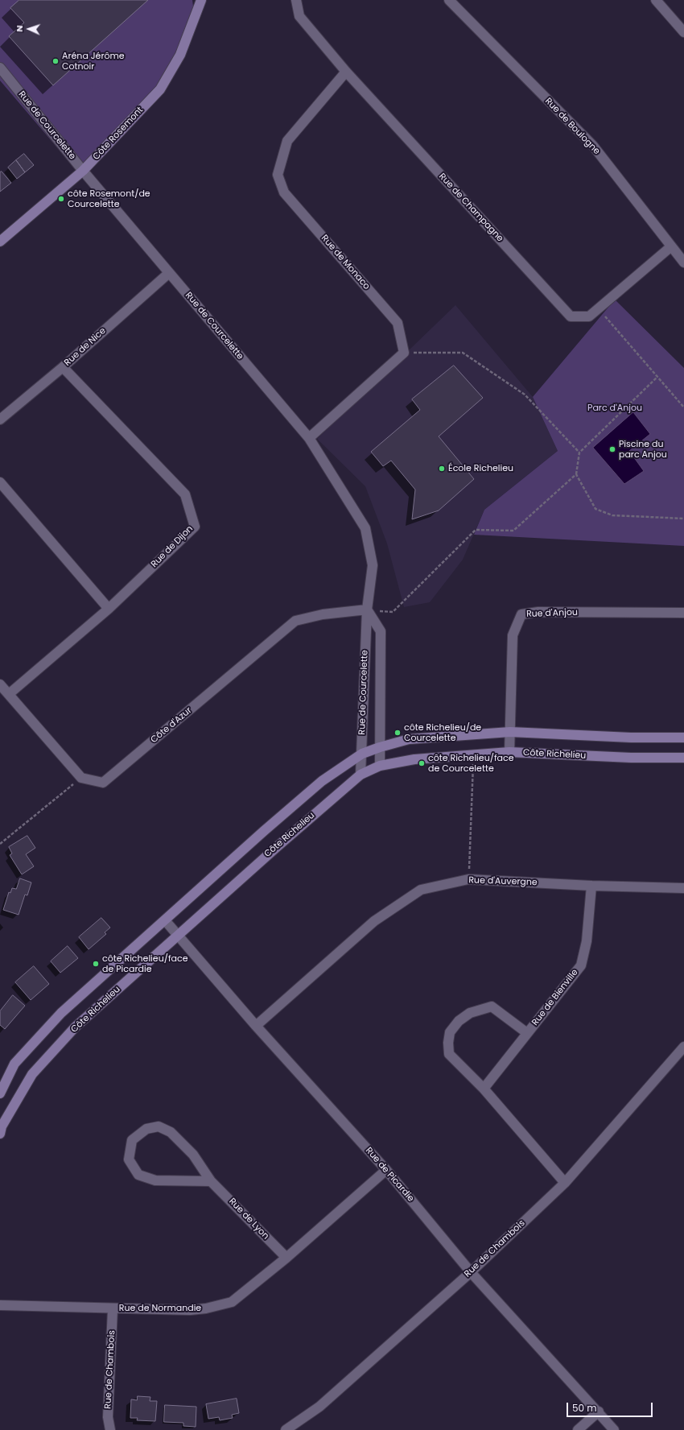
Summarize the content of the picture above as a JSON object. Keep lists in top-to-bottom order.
{
  "streets": {
    "street": [
      "Rue de Courcelette",
      "Rue de Boulogne",
      "Côte Rosemont",
      "Rue de Champagne",
      "Rue de Monaco",
      "Rue de Nice",
      "Rue de Dijon",
      "Rue d'Anjou",
      "Côte d'Azur",
      "Côte Richelieu",
      "Rue d'Auvergne",
      "Rue de Bienville",
      "Rue de Picardie",
      "Rue de Lyon",
      "Rue de Chambois",
      "Rue de Normandie"
    ]
  },
  "crossings": [
    ["Rue de Courcelette", "Côte Rosemont"],
    ["Rue de Courcelette", "Rue de Nice"],
    ["Rue de Courcelette", "Côte d'Azur"],
    ["Rue de Courcelette", "Côte Richelieu"],
    ["Rue de Boulogne", "Rue de Champagne"],
    ["Rue de Champagne", "Rue de Monaco"],
    ["Rue de Nice", "Rue de Dijon"],
    ["Rue d'Anjou", "Côte Richelieu"],
    ["Côte Richelieu", "Rue de Picardie"],
    ["Rue d'Auvergne", "Rue de Bienville"],
    ["Rue d'Auvergne", "Rue de Picardie"],
    ["Rue de Bienville", "Rue de Chambois"],
    ["Rue de Picardie", "Rue de Chambois"],
    ["Rue de Picardie", "Rue de Normandie"],
    ["Rue de Lyon", "Rue de Normandie"],
    ["Rue de Chambois", "Rue de Normandie"]
  ],
  "parks": ["Parc d'Anjou"],
  "places": [
    "Aréna Jérôme Cotnoir",
    "côte Rosemont/de Courcelette",
    "Piscine du parc Anjou",
    "École Richelieu",
    "côte Richelieu/de Courcelette",
    "côte Richelieu/face de Courcelette",
    "côte Richelieu/face de Picardie"
  ],
  "scale_bar": "50 m",
  "north": "left"
}
